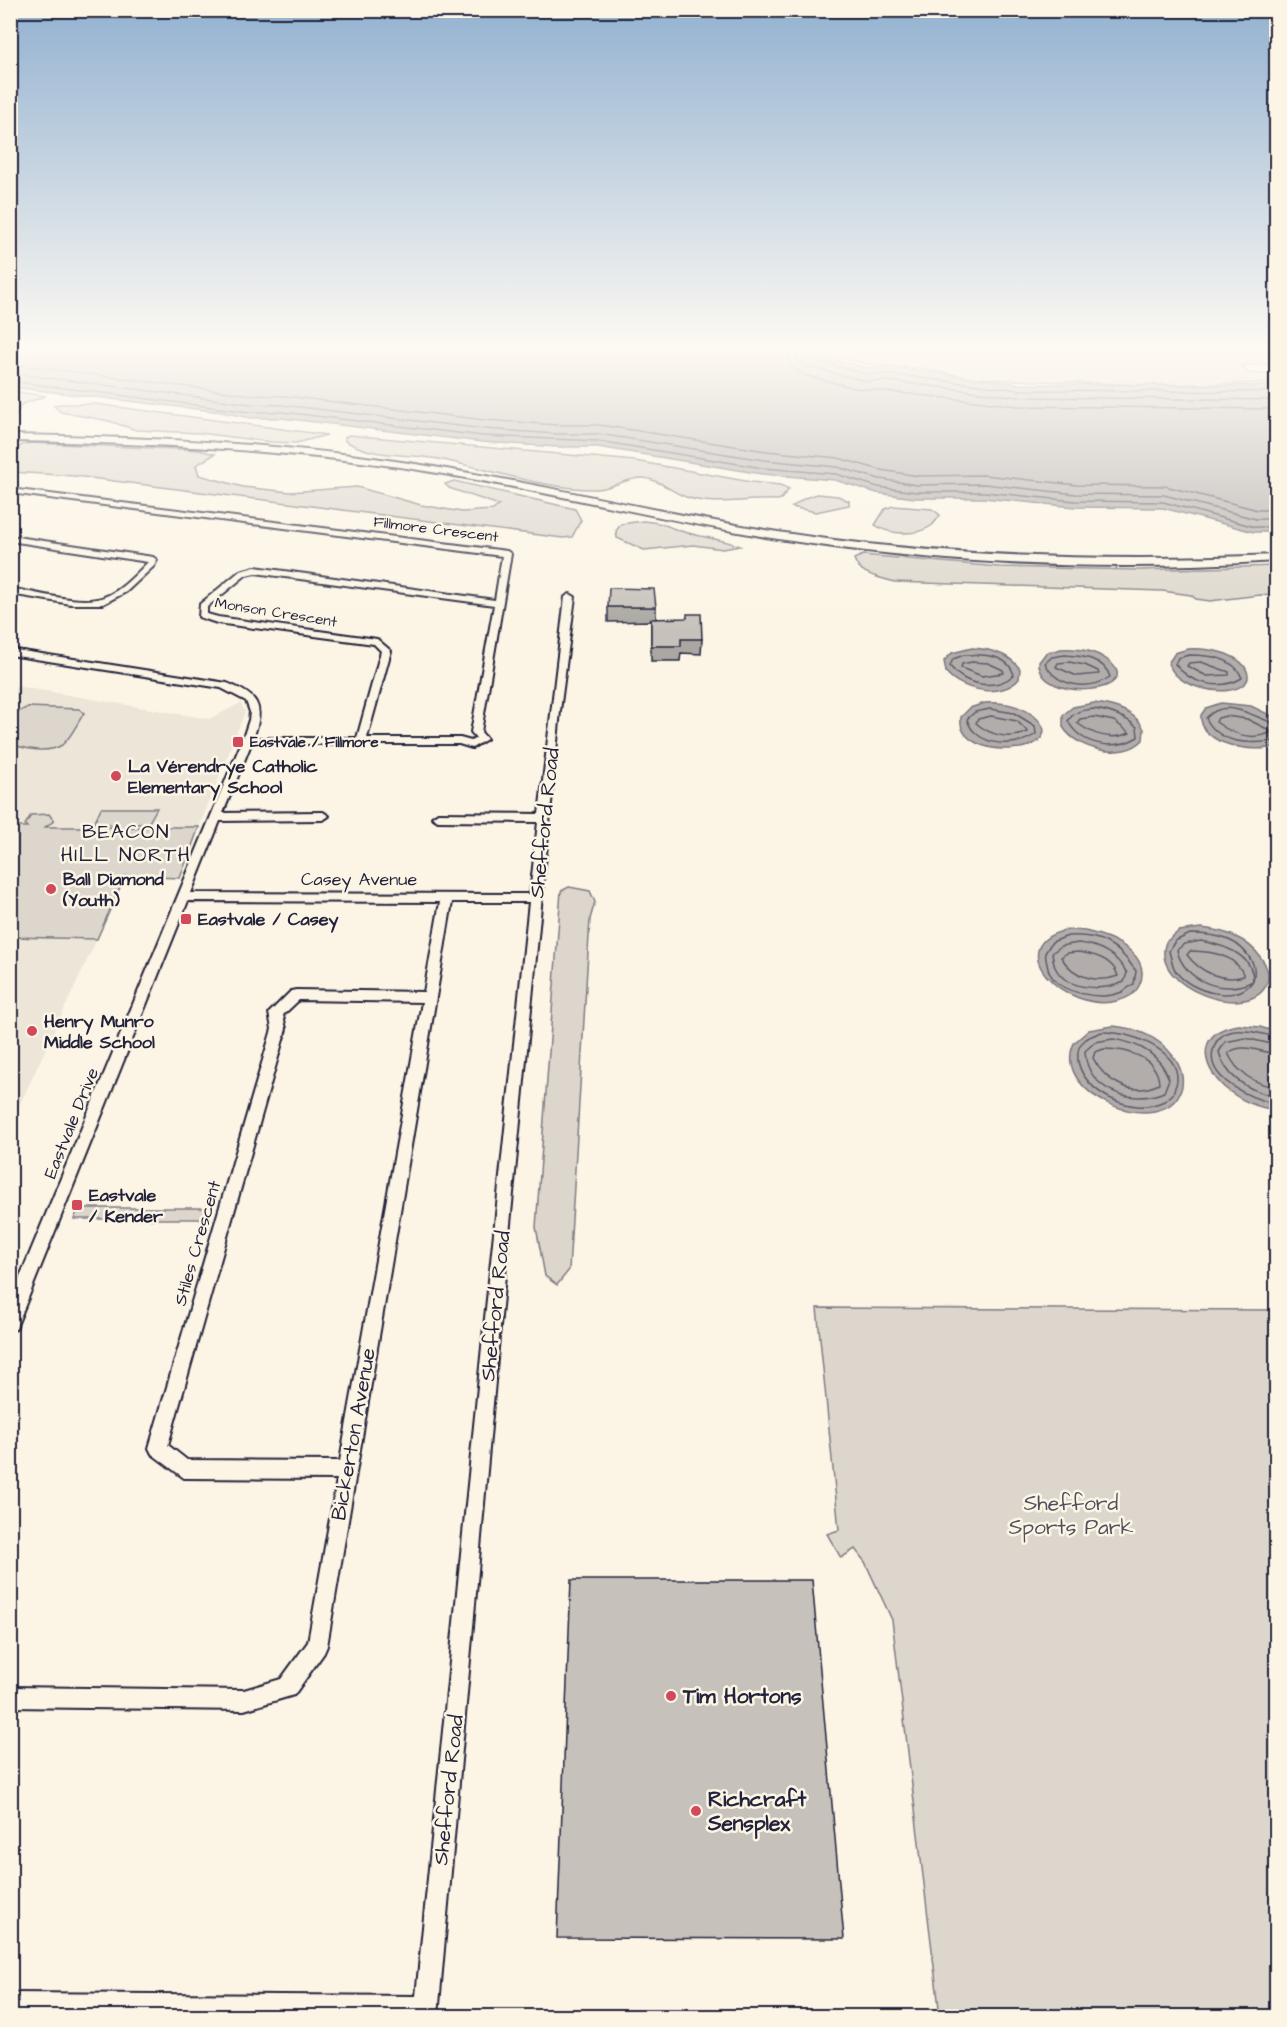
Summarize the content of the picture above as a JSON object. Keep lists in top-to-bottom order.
{
  "streets": {
    "street": [
      "Fillmore Crescent",
      "Monson Crescent",
      "Shefford Road",
      "Casey Avenue",
      "Eastvale Drive",
      "Stiles Crescent",
      "Bickerton Avenue"
    ]
  },
  "crossings": [
    ["Fillmore Crescent", "Monson Crescent"],
    ["Fillmore Crescent", "Eastvale Drive"],
    ["Shefford Road", "Casey Avenue"],
    ["Casey Avenue", "Eastvale Drive"],
    ["Casey Avenue", "Bickerton Avenue"],
    ["Stiles Crescent", "Bickerton Avenue"]
  ],
  "districts": ["BEACON HILL NORTH"],
  "parks": ["Shefford Sports Park"],
  "places": {
    "transit": ["Eastvale / Fillmore", "Eastvale / Casey", "Eastvale / Kender"],
    "other": [
      "La Vérendrye Catholic Elementary School",
      "Ball Diamond (Youth)",
      "Henry Munro Middle School",
      "Tim Hortons",
      "Richcraft Sensplex"
    ]
  }
}
